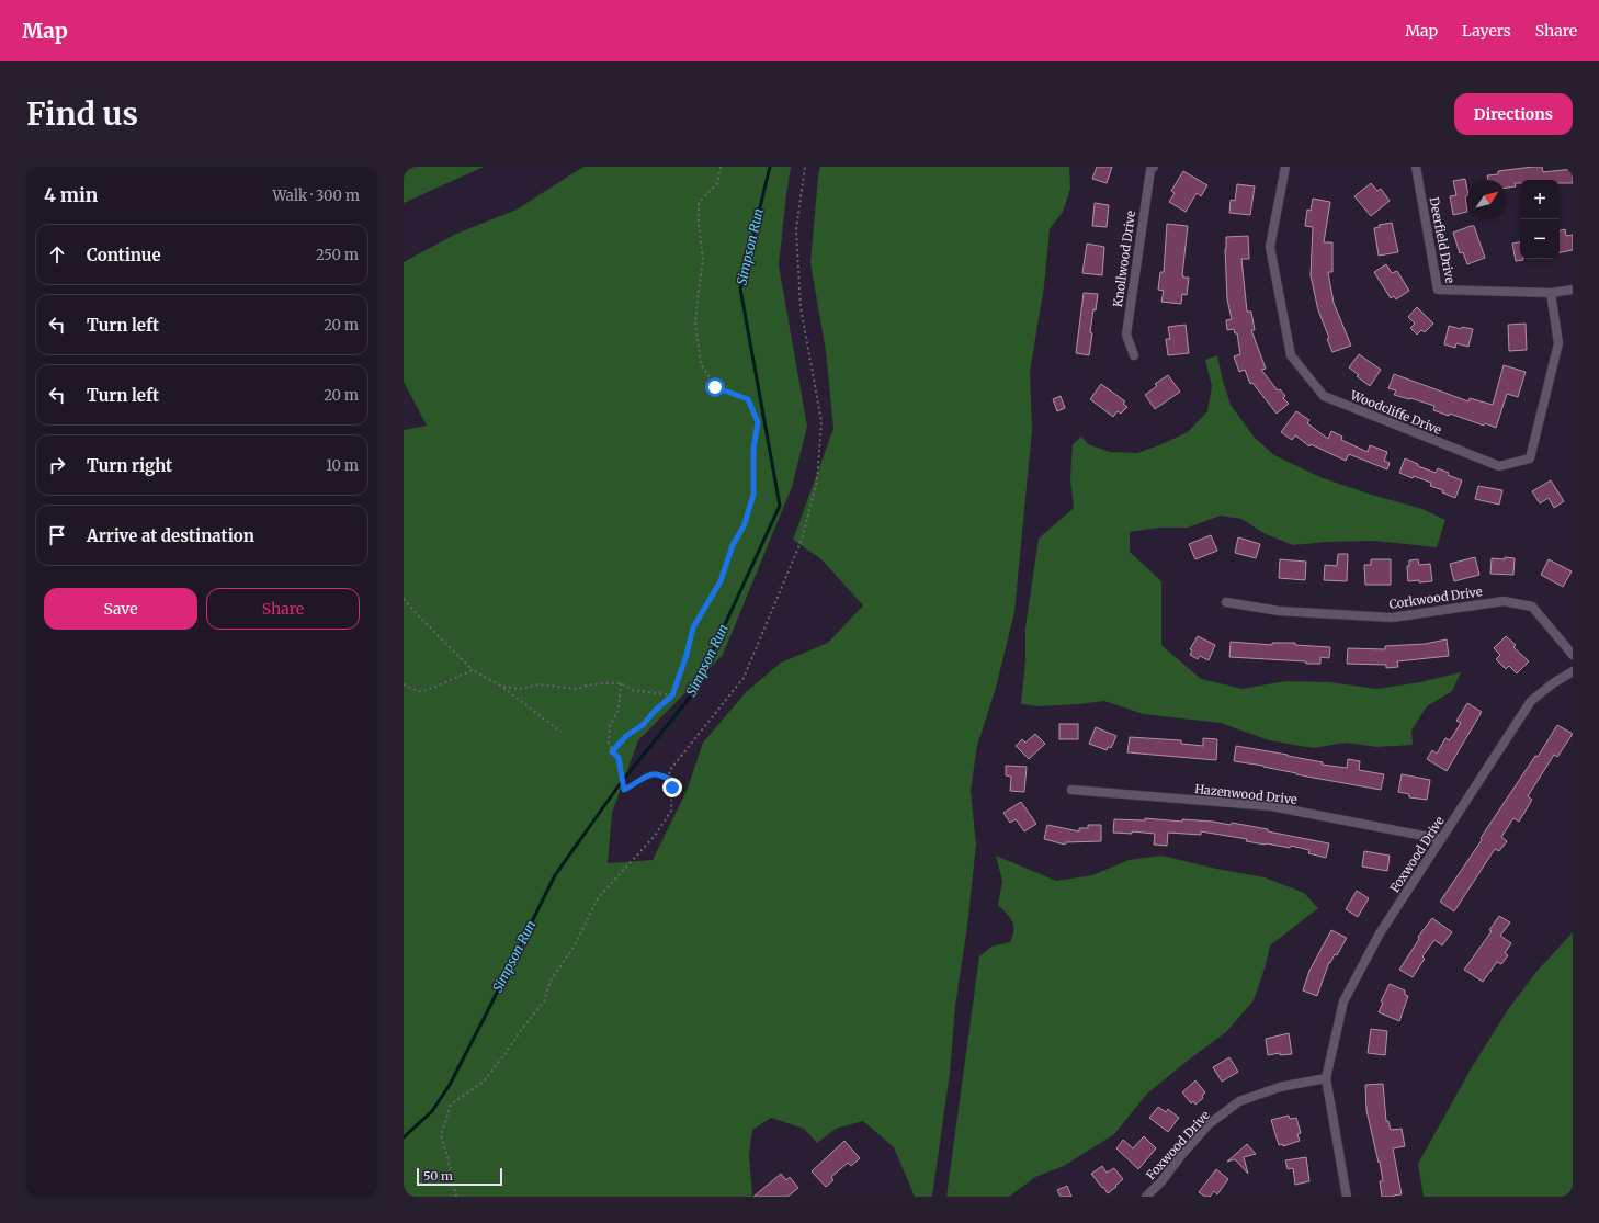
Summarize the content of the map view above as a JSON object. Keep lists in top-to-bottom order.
{
  "streets": {
    "street": [
      "Deerfield Drive",
      "Knollwood Drive",
      "Woodcliffe Drive",
      "Corkwood Drive",
      "Hazenwood Drive",
      "Foxwood Drive"
    ]
  },
  "crossings": [
    ["Deerfield Drive", "Woodcliffe Drive"],
    ["Hazenwood Drive", "Foxwood Drive"]
  ],
  "water": ["Simpson Run"],
  "scale_bar": "50 m",
  "north": "top right",
  "page": {
    "header": "Map",
    "nav": ["Map", "Layers", "Share"],
    "buttons": [
      "Directions",
      ["Save", "Share"]
    ],
    "title": "Find us",
    "heading": ["4 min", "Walk · 300 m"],
    "map_buttons": ["+", "−"],
    "list": [
      ["Continue", "250 m"],
      ["Turn left", "20 m"],
      ["Turn left", "20 m"],
      ["Turn right", "10 m"],
      "Arrive at destination"
    ],
    "scale": "50 m"
  }
}
